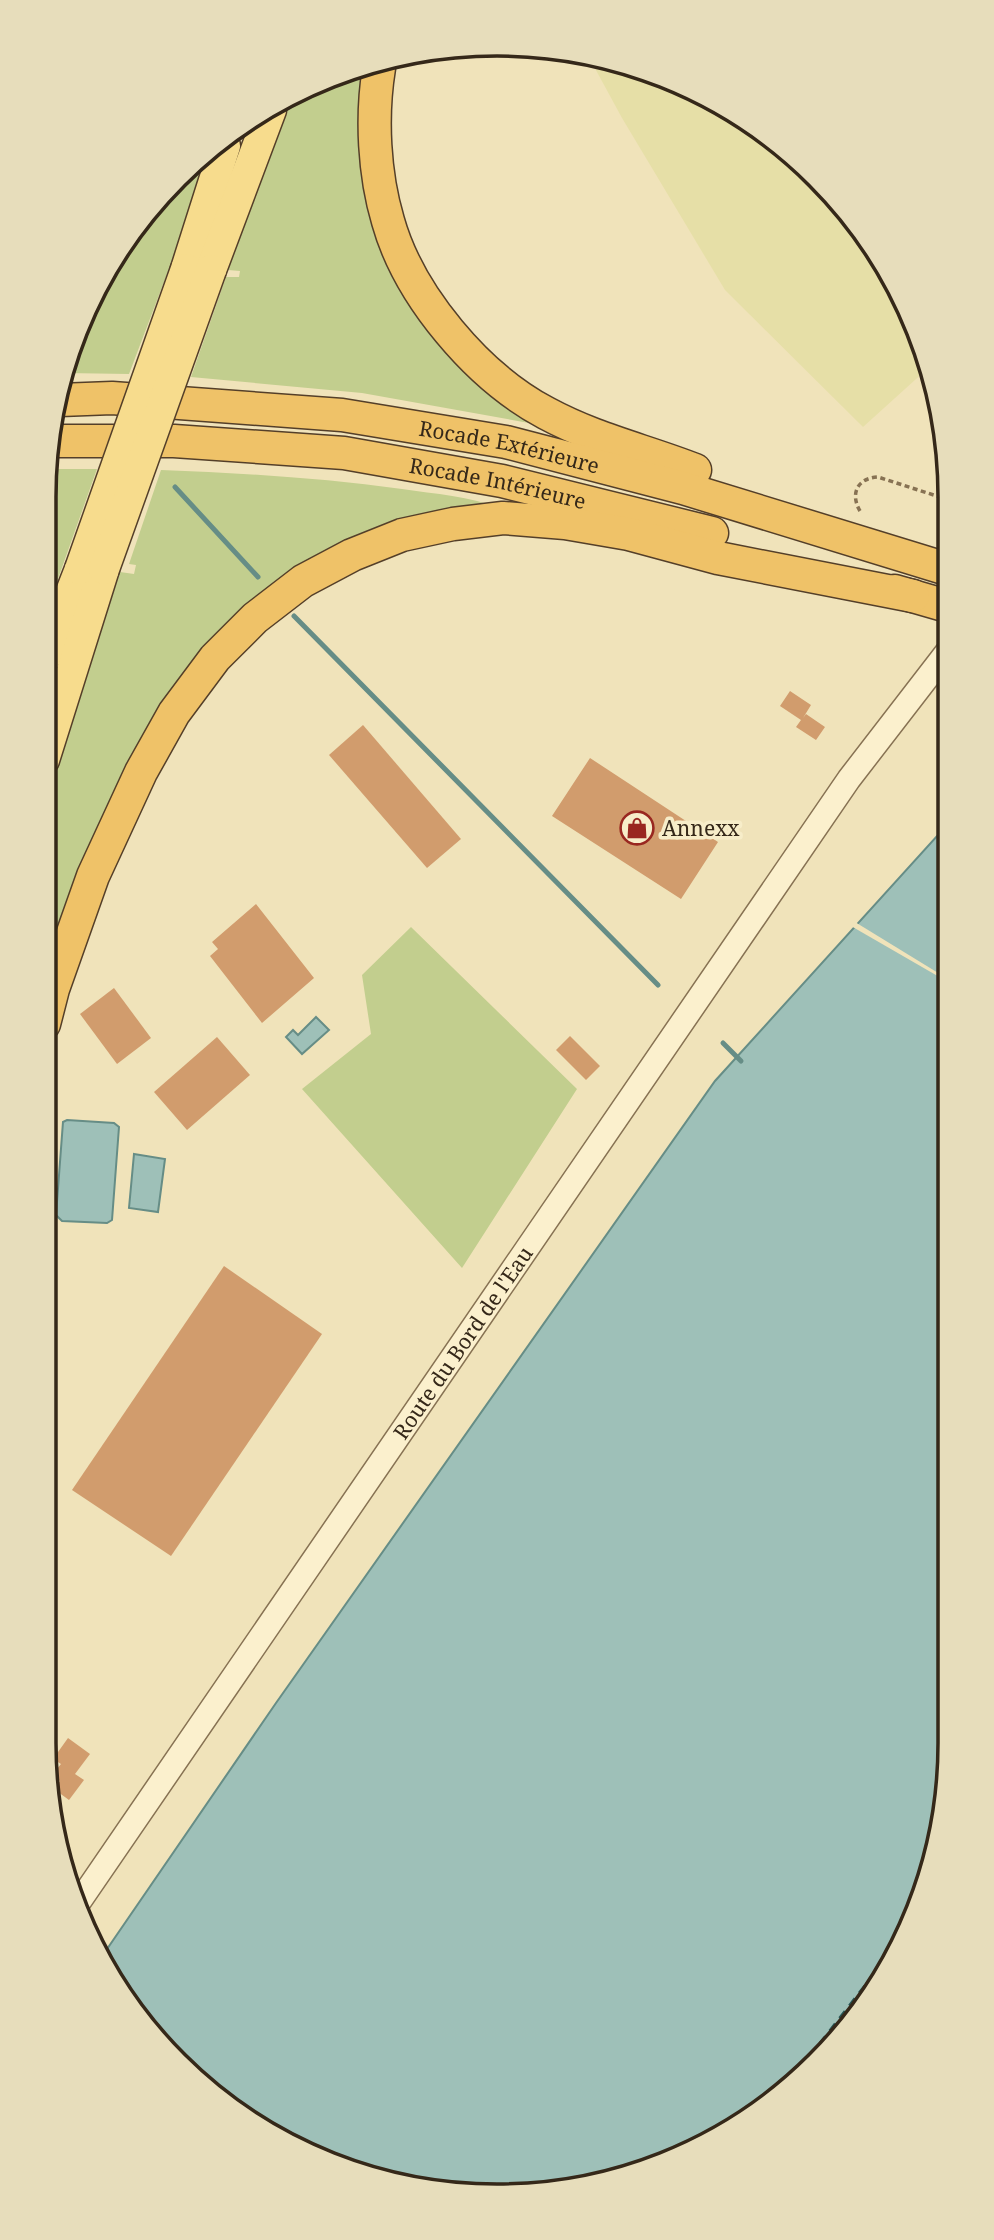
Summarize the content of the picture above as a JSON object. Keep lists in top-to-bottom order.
{
  "streets": {
    "highway": ["Rocade Extérieure", "Rocade Intérieure"],
    "street": ["Route du Bord de l'Eau"]
  },
  "places": {
    "shop": ["Annexx"]
  }
}
